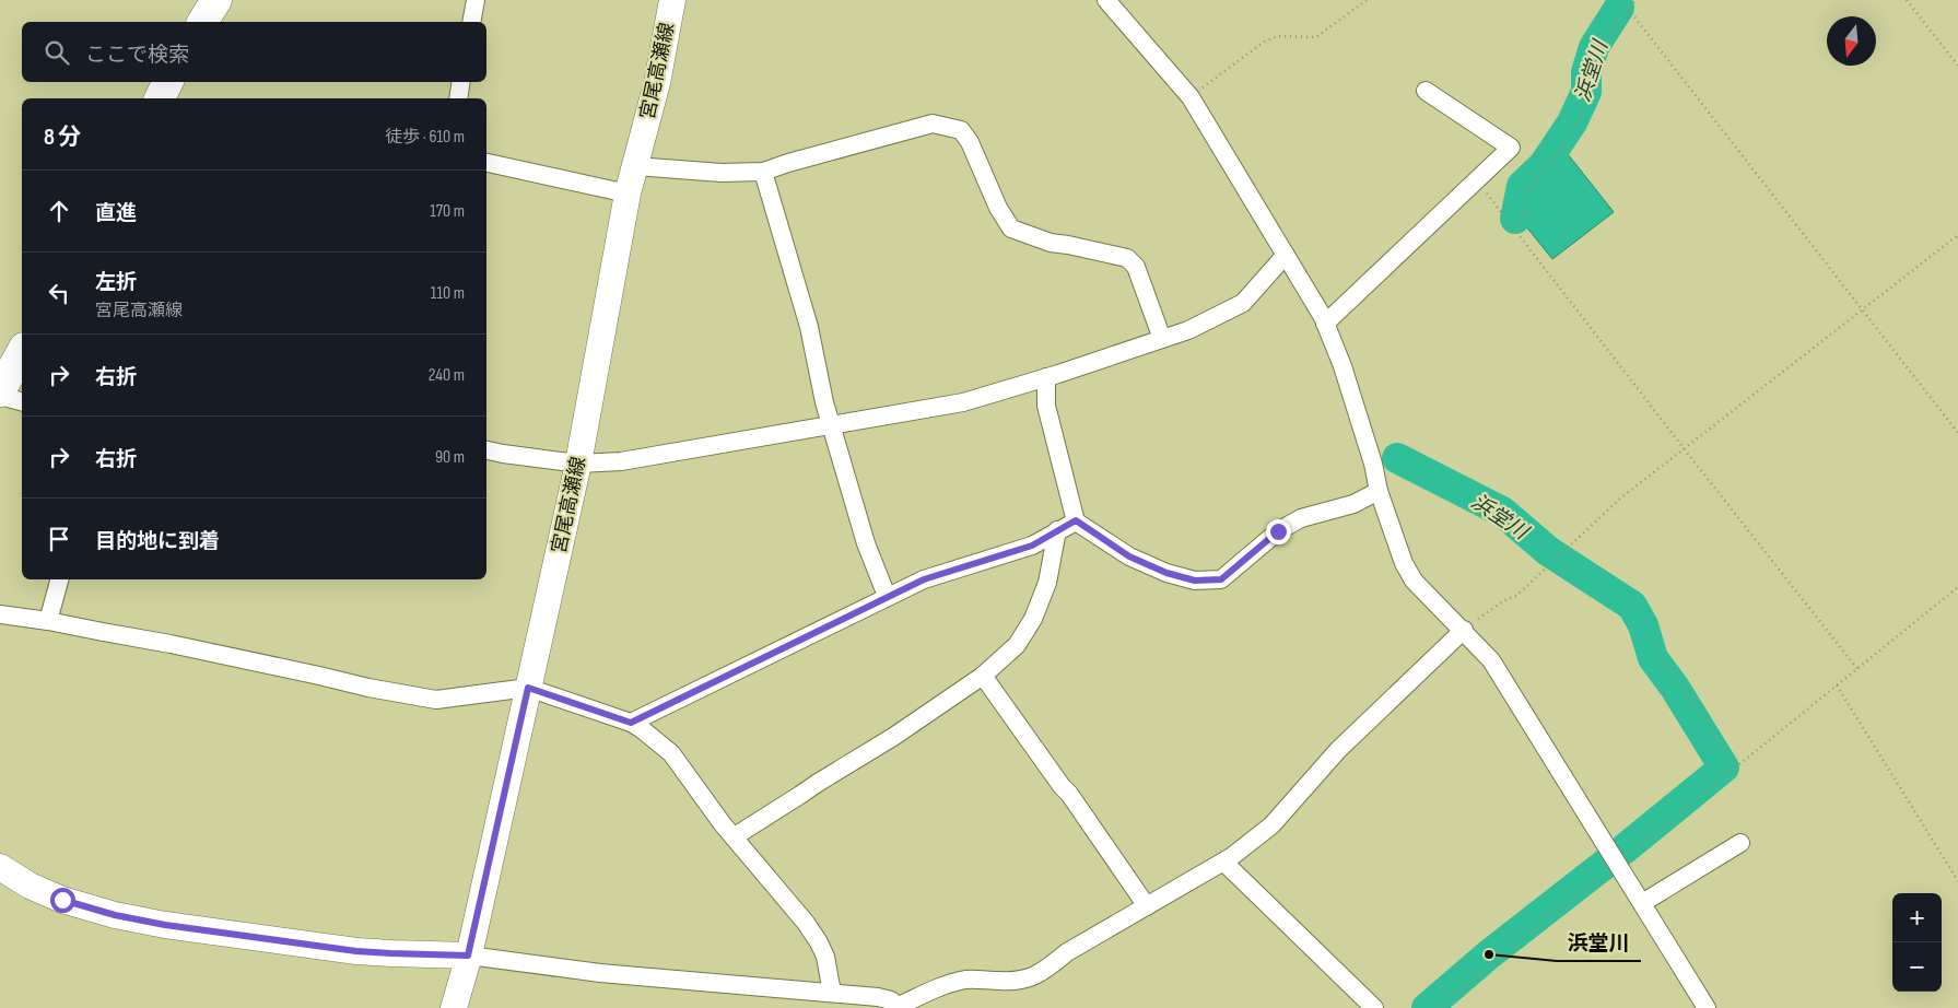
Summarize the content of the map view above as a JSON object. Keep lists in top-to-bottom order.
{
  "streets": {
    "main road": ["宮尾高瀬線"]
  },
  "water": ["浜堂川"],
  "places": ["浜堂川"],
  "north": "bottom",
  "page": {
    "search": "ここで検索",
    "heading": ["8 分", "徒歩 · 610 m"],
    "list": [
      ["直進", "170 m"],
      ["左折", "宮尾高瀬線", "110 m"],
      ["右折", "240 m"],
      ["右折", "90 m"],
      "目的地に到着"
    ],
    "map_buttons": ["+", "−"]
  }
}
